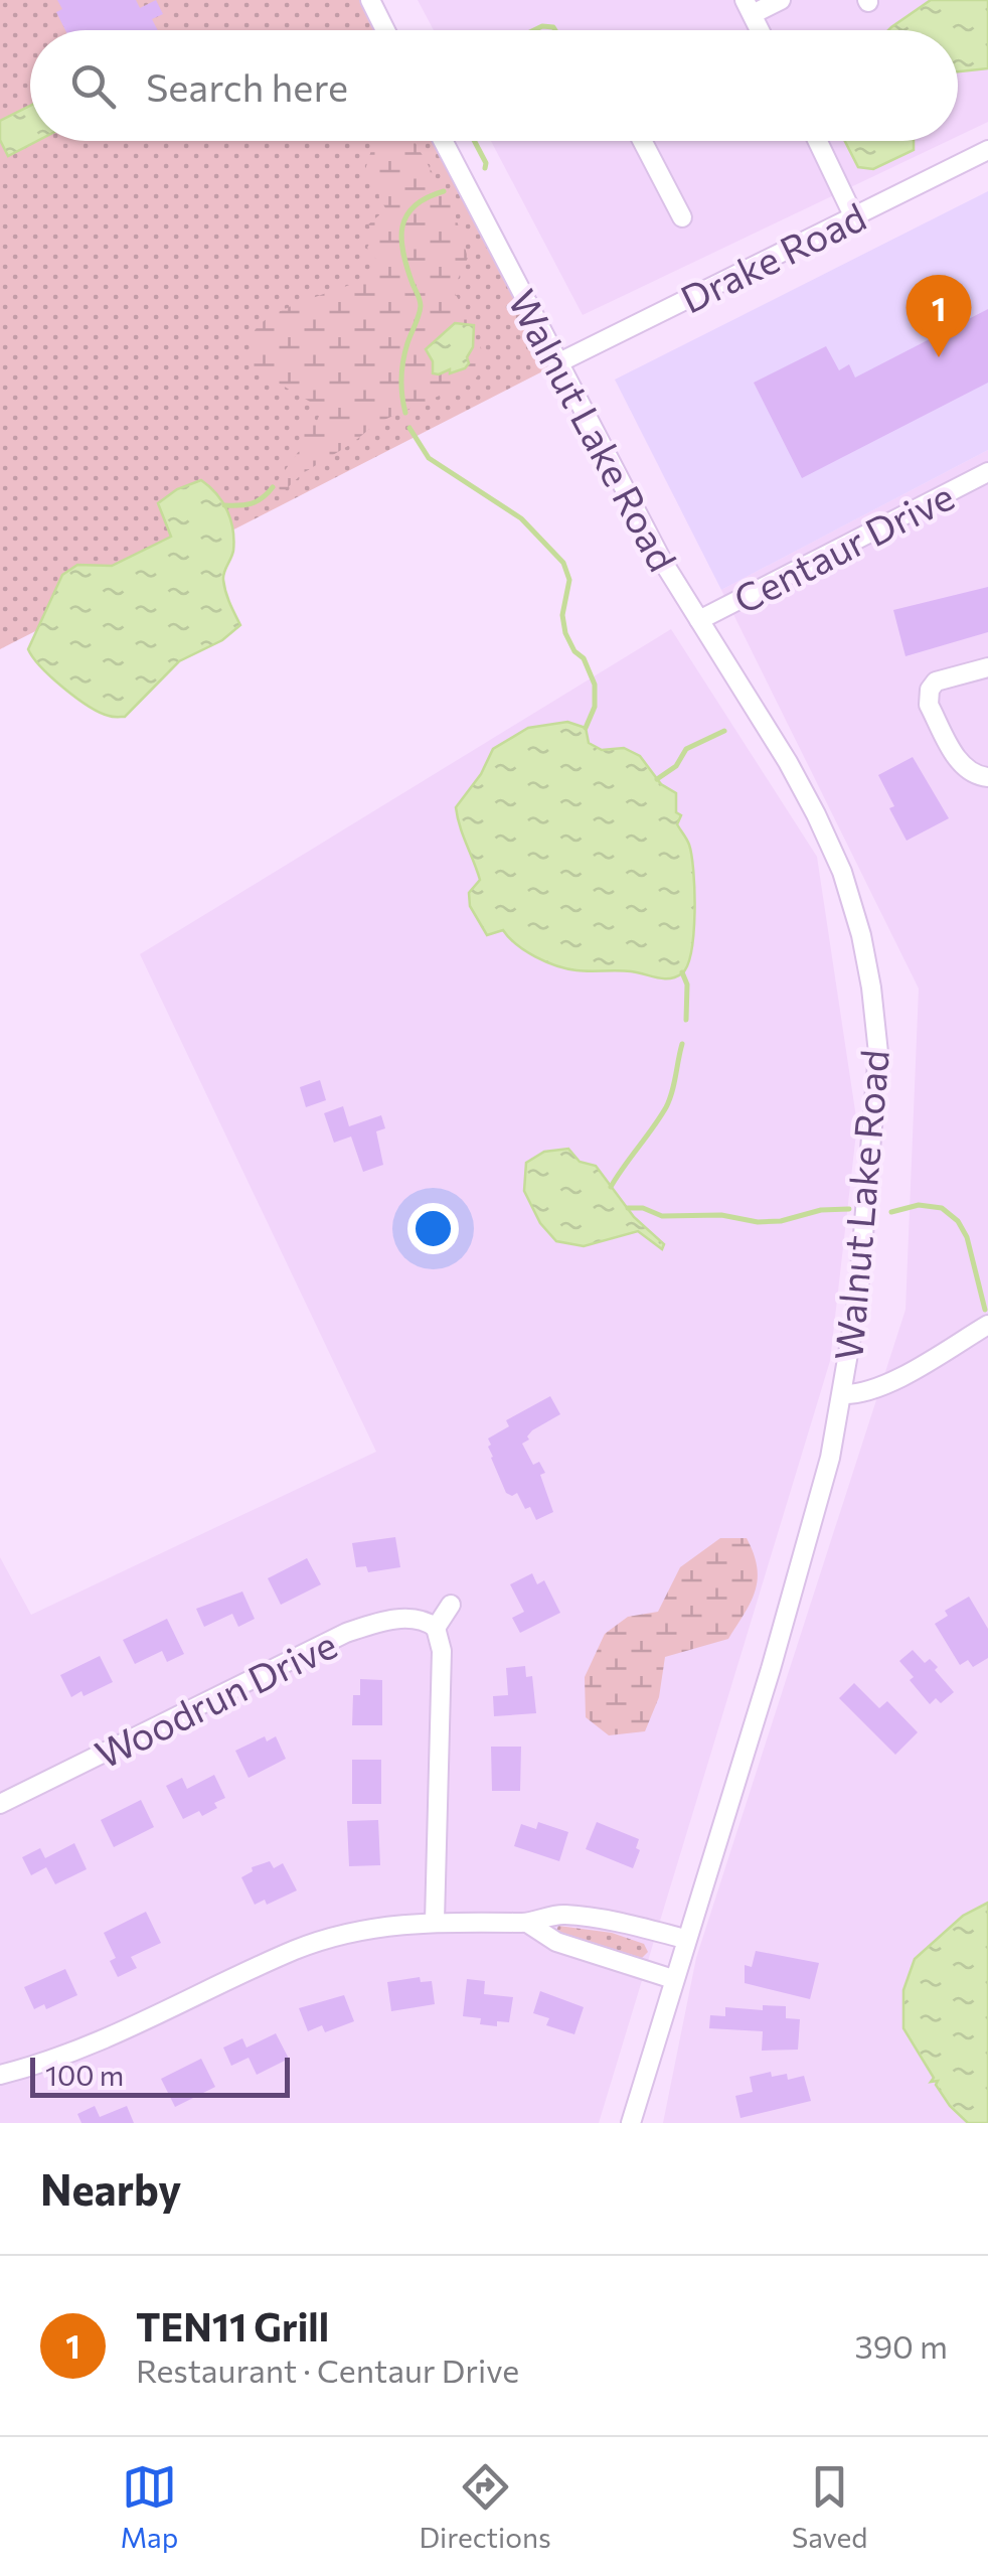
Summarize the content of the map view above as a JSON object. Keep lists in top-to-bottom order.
{
  "streets": {
    "street": [
      "Drake Road",
      "Walnut Lake Road",
      "Centaur Drive",
      "Woodrun Drive"
    ]
  },
  "crossings": [
    ["Drake Road", "Walnut Lake Road"],
    ["Walnut Lake Road", "Centaur Drive"]
  ],
  "scale_bar": "100 m",
  "page": {
    "search": "Search here",
    "pins": "1",
    "scale": "100 m",
    "heading": "Nearby",
    "list": [
      {
        "mark": "1",
        "name": "TEN11 Grill",
        "note": "Restaurant · Centaur Drive",
        "value": "390 m"
      }
    ],
    "nav": ["Map", "Directions", "Saved"]
  }
}
